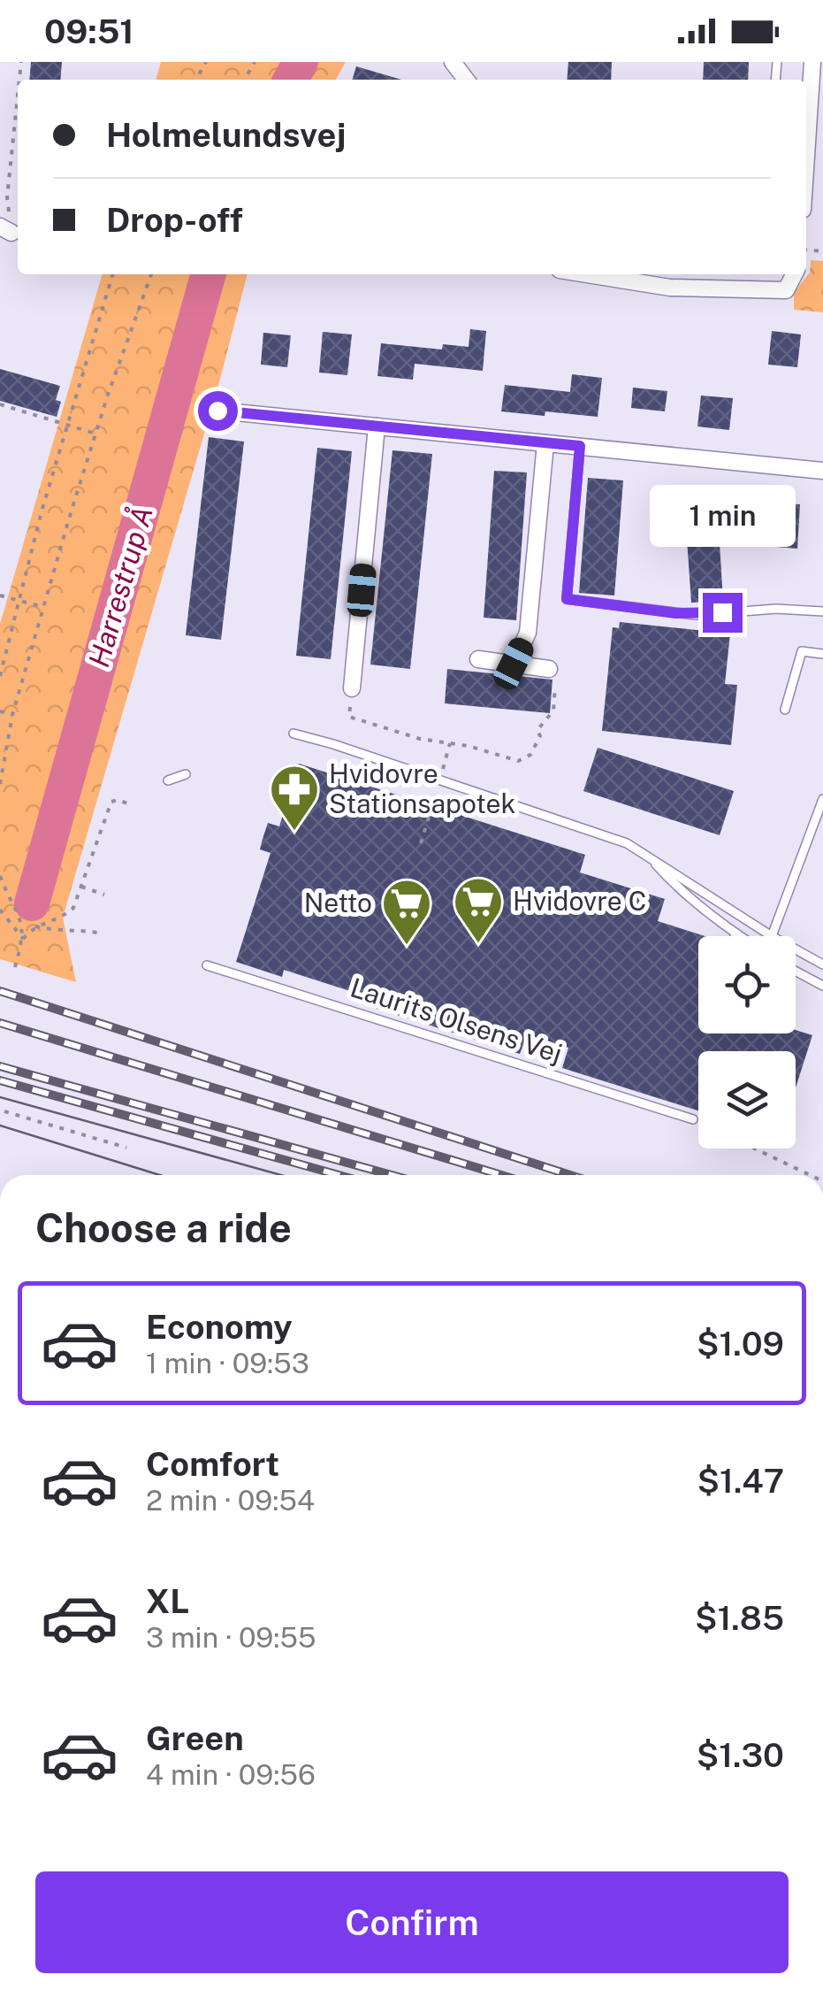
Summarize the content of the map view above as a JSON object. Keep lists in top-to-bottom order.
{
  "streets": {
    "lane": ["Laurits Olsens Vej"]
  },
  "water": ["Harrestrup Å"],
  "places": {
    "pharmacy": ["Hvidovre Stationsapotek"],
    "supermarket": ["Hvidovre C", "Netto"]
  },
  "page": {
    "status": "09:51",
    "banner": ["Holmelundsvej", "Drop-off"],
    "bubble": "1 min",
    "heading": "Choose a ride",
    "list": [
      {
        "name": "Economy",
        "note": "1 min · 09:53",
        "value": "$1.09"
      },
      {
        "name": "Comfort",
        "note": "2 min · 09:54",
        "value": "$1.47"
      },
      {
        "name": "XL",
        "note": "3 min · 09:55",
        "value": "$1.85"
      },
      {
        "name": "Green",
        "note": "4 min · 09:56",
        "value": "$1.30"
      }
    ],
    "buttons": "Confirm"
  }
}
